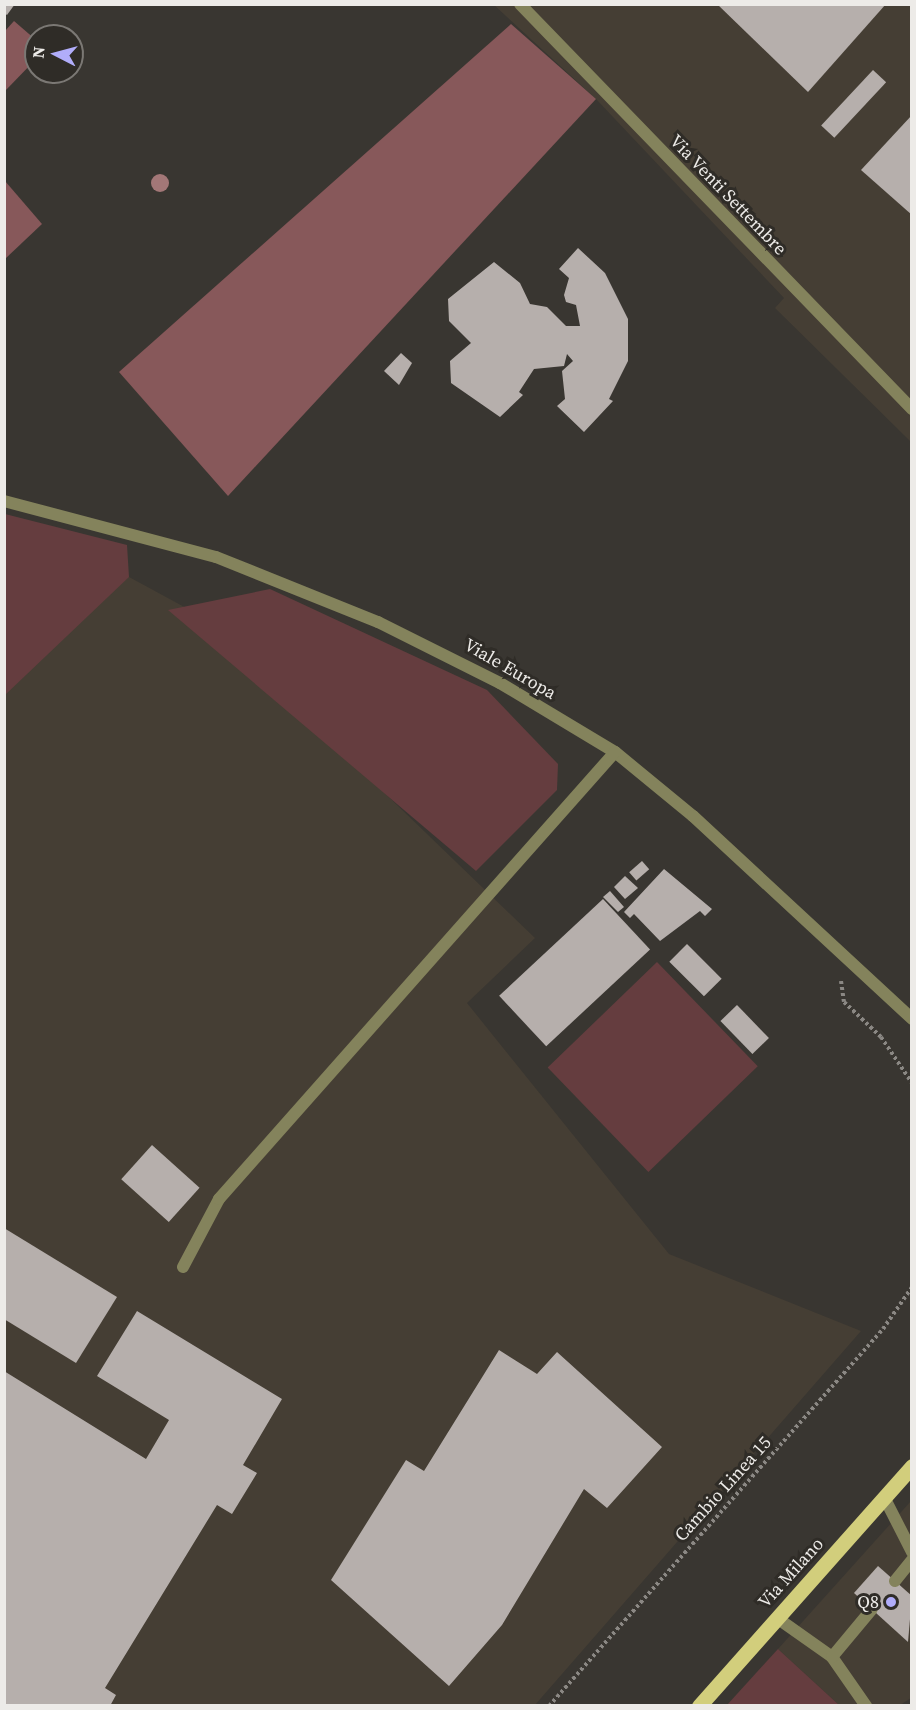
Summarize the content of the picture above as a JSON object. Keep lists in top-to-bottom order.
{
  "streets": {
    "main road": ["Via Milano"],
    "street": ["Via Venti Settembre", "Viale Europa"],
    "path": ["Cambio Linea 15"]
  },
  "places": ["Q8"],
  "north": "left"
}
